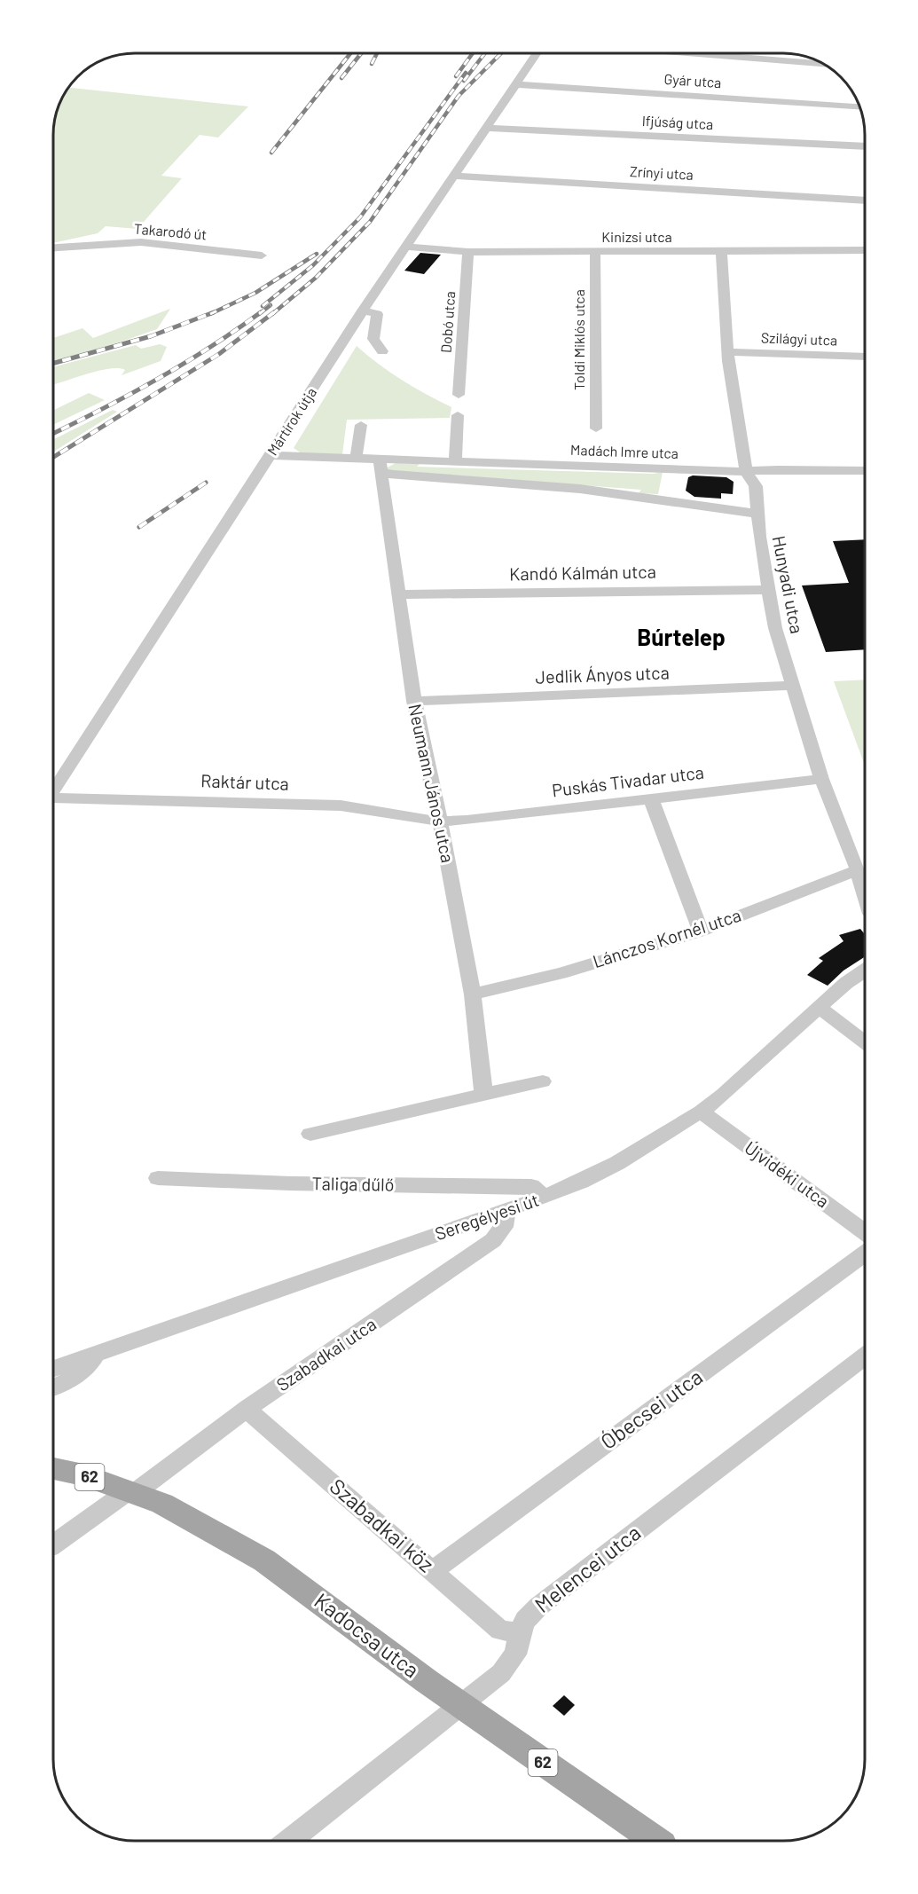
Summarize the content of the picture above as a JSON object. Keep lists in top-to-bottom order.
{
  "streets": {
    "main road": ["62", "Kadocsa utca"],
    "street": [
      "Gyár utca",
      "Ifjúság utca",
      "Zrínyi utca",
      "Takarodó út",
      "Kinizsi utca",
      "Dobó utca",
      "Szilágyi utca",
      "Toldi Miklós utca",
      "Mártírok útja",
      "Madách Imre utca",
      "Kandó Kálmán utca",
      "Hunyadi utca",
      "Jedlik Ányos utca",
      "Puskás Tivadar utca",
      "Raktár utca",
      "Neumann János utca",
      "Lánczos Kornél utca",
      "Újvidéki utca",
      "Taliga dűlő",
      "Seregélyesi út",
      "Szabadkai utca",
      "Óbecsei utca",
      "Szabadkai köz",
      "Melencei utca"
    ]
  },
  "crossings": [
    ["Gyár utca", "Mártírok útja"],
    ["Ifjúság utca", "Mártírok útja"],
    ["Zrínyi utca", "Mártírok útja"],
    ["Kinizsi utca", "Dobó utca"],
    ["Kinizsi utca", "Toldi Miklós utca"],
    ["Kinizsi utca", "Mártírok útja"],
    ["Kinizsi utca", "Hunyadi utca"],
    ["Szilágyi utca", "Hunyadi utca"],
    ["Mártírok útja", "Madách Imre utca"],
    ["Madách Imre utca", "Hunyadi utca"],
    ["Madách Imre utca", "Neumann János utca"],
    ["Kandó Kálmán utca", "Hunyadi utca"],
    ["Kandó Kálmán utca", "Neumann János utca"],
    ["Hunyadi utca", "Jedlik Ányos utca"],
    ["Hunyadi utca", "Puskás Tivadar utca"],
    ["Hunyadi utca", "Lánczos Kornél utca"],
    ["Jedlik Ányos utca", "Neumann János utca"],
    ["Puskás Tivadar utca", "Raktár utca"],
    ["Puskás Tivadar utca", "Neumann János utca"],
    ["Raktár utca", "Neumann János utca"],
    ["Neumann János utca", "Lánczos Kornél utca"],
    ["Újvidéki utca", "Seregélyesi út"],
    ["Taliga dűlő", "Seregélyesi út"],
    ["Seregélyesi út", "Szabadkai utca"],
    ["Szabadkai utca", "Szabadkai köz"],
    ["Szabadkai utca", "Kadocsa utca"],
    ["Óbecsei utca", "Szabadkai köz"],
    ["Szabadkai köz", "Melencei utca"],
    ["Melencei utca", "Kadocsa utca"]
  ],
  "districts": ["Búrtelep"]
}
